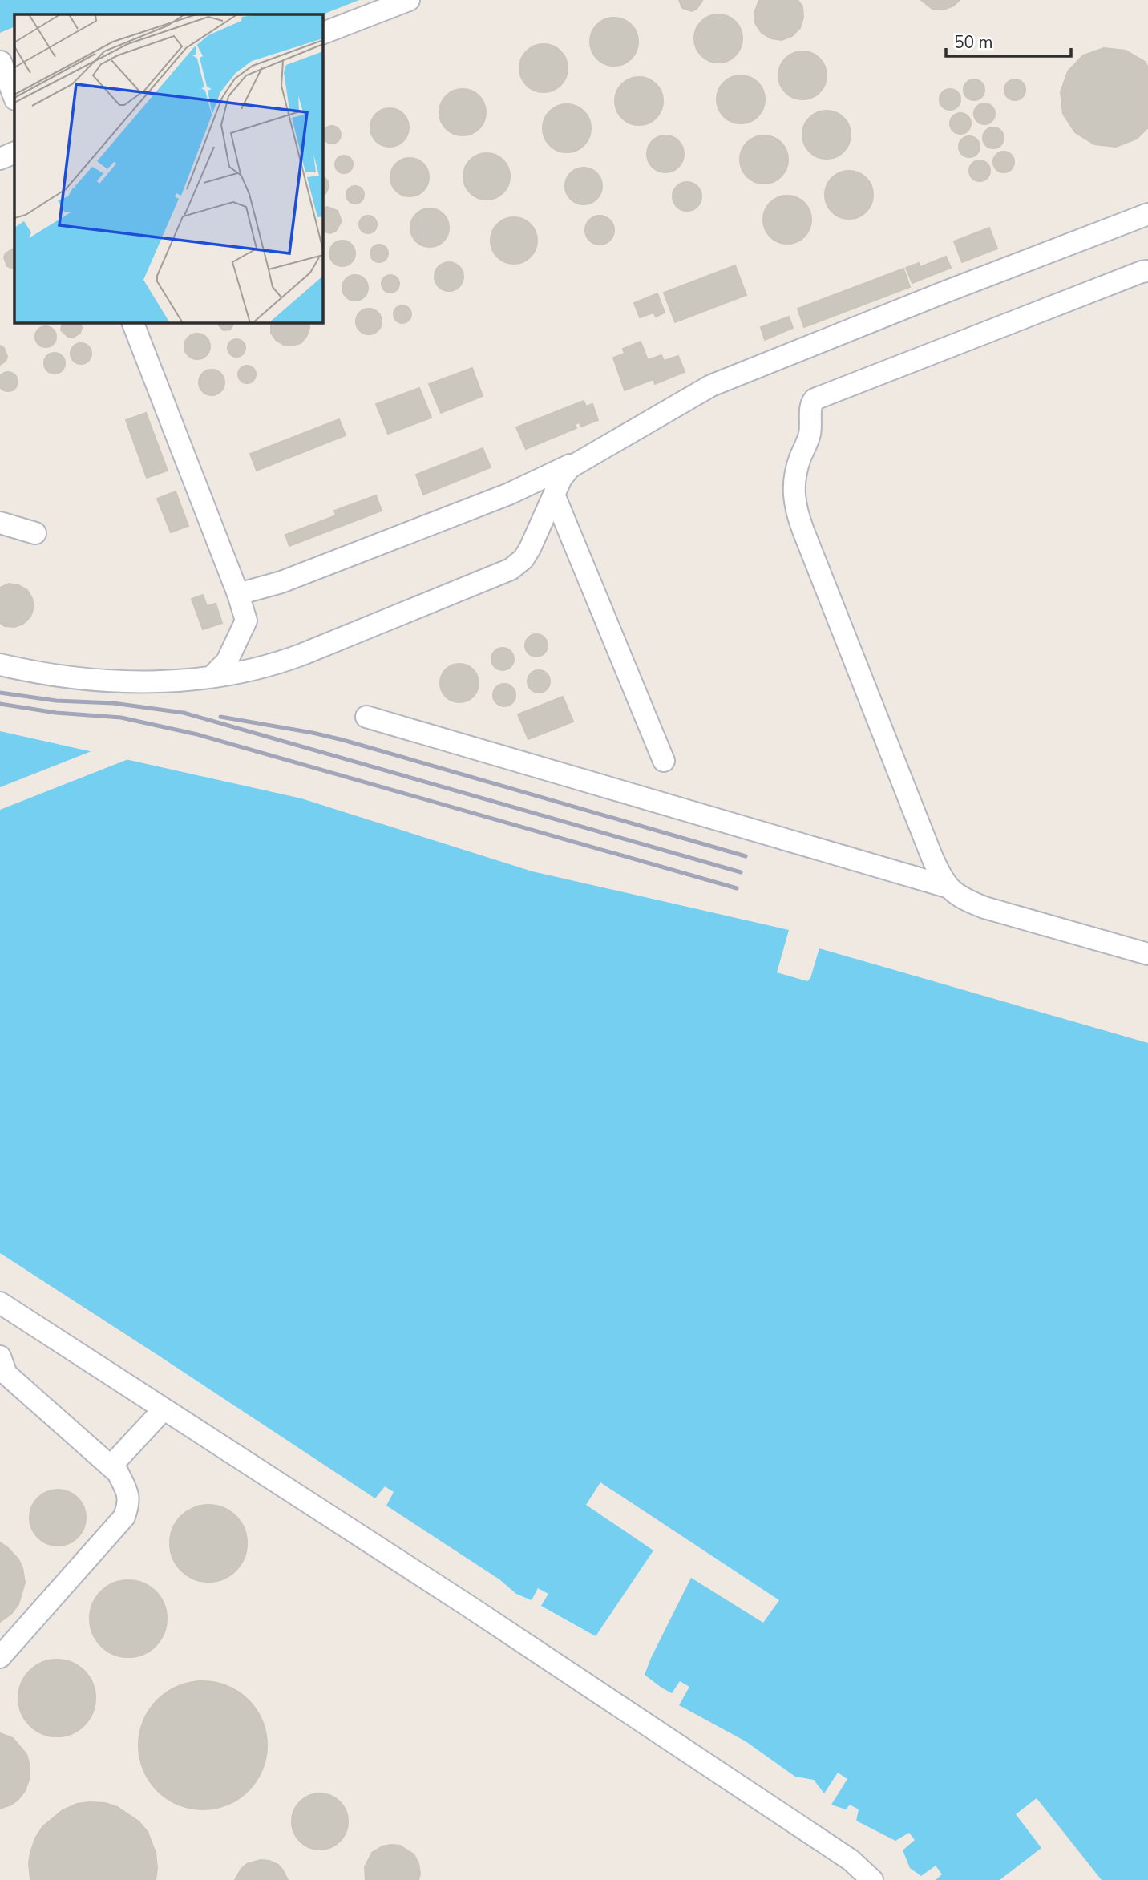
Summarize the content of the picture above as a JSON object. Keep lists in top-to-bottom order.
{
  "scale_bar": "50 m"
}
